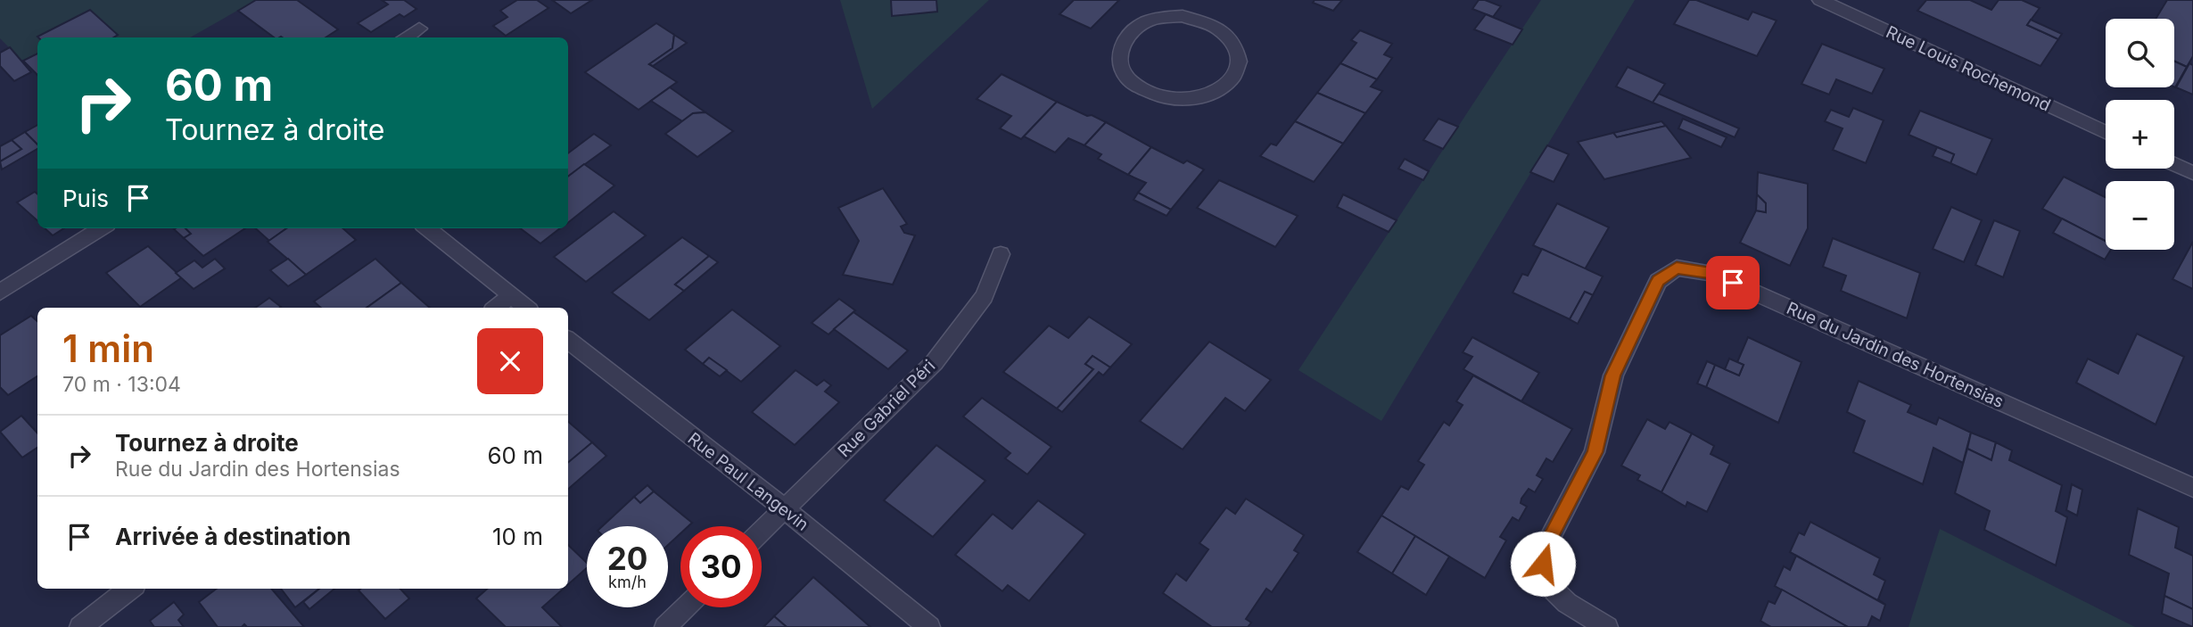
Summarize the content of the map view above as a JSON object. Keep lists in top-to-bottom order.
{
  "streets": {
    "street": [
      "Rue Louis Rochemond",
      "Rue du Jardin des Hortensias",
      "Rue Gabriel Péri",
      "Rue Paul Langevin"
    ]
  },
  "crossings": [
    ["Rue Gabriel Péri", "Rue Paul Langevin"]
  ],
  "page": {
    "map_buttons": ["+", "−"],
    "turn": ["60 m", "Tournez à droite"],
    "then": "Puis",
    "heading": ["1 min", "70 m · 13:04"],
    "list": [
      {
        "name": "Tournez à droite",
        "note": "Rue du Jardin des Hortensias",
        "value": "60 m"
      },
      {
        "name": "Arrivée à destination",
        "value": "10 m"
      }
    ],
    "speed": "20 km/h",
    "limit": "30"
  }
}
